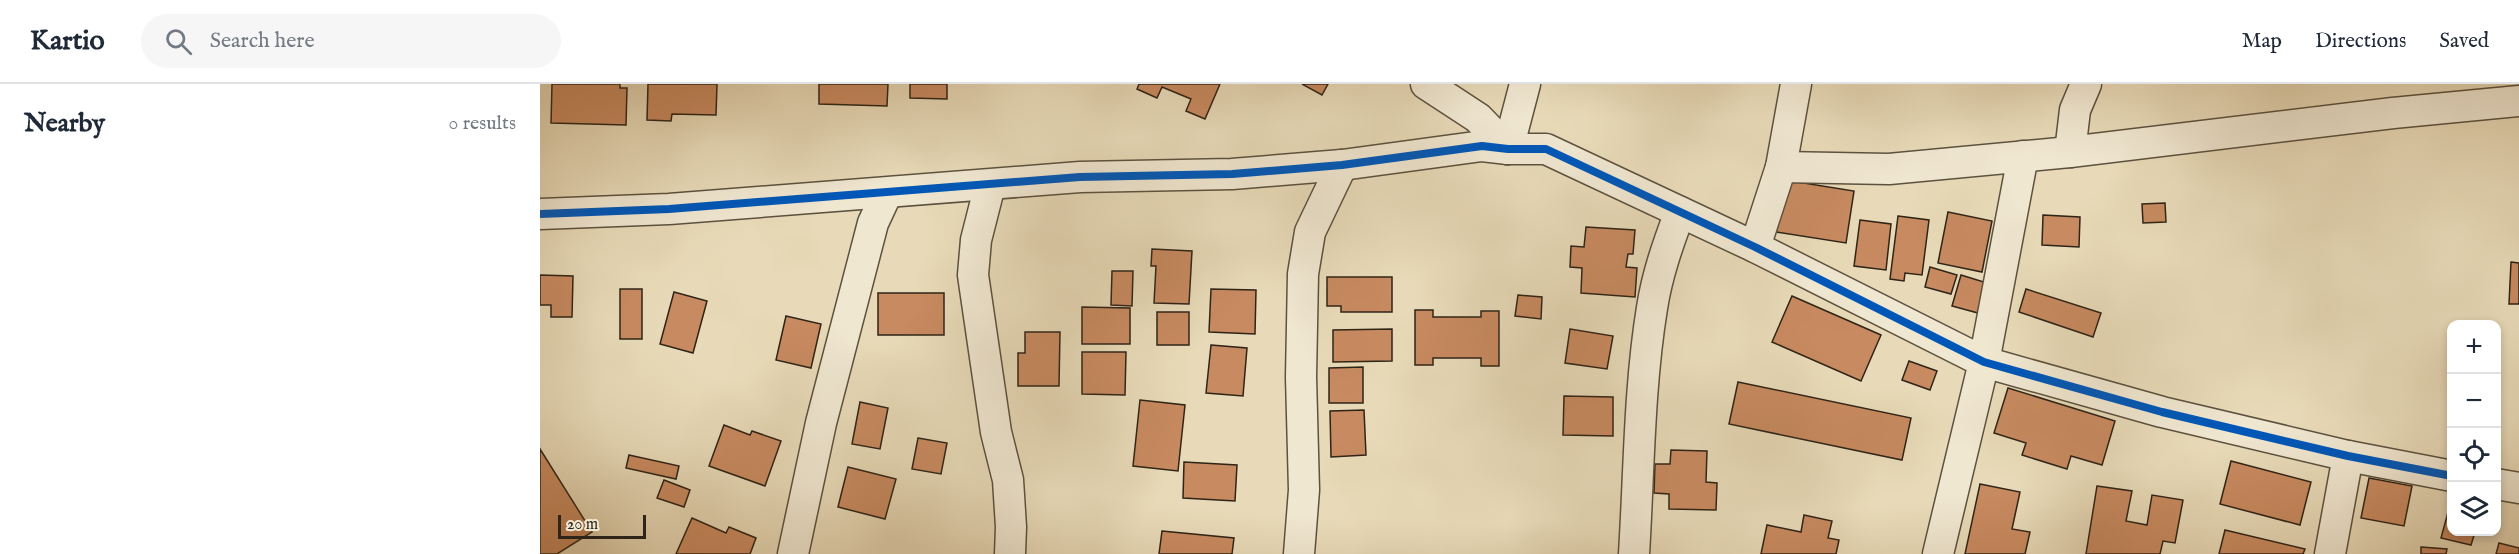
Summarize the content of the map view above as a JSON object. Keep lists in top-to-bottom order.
{
  "scale_bar": "20 m",
  "page": {
    "header": "Kartio",
    "search": "Search here",
    "nav": ["Map", "Directions", "Saved"],
    "heading": ["Nearby", "0 results"],
    "map_buttons": ["+", "−"],
    "scale": "20 m"
  }
}
